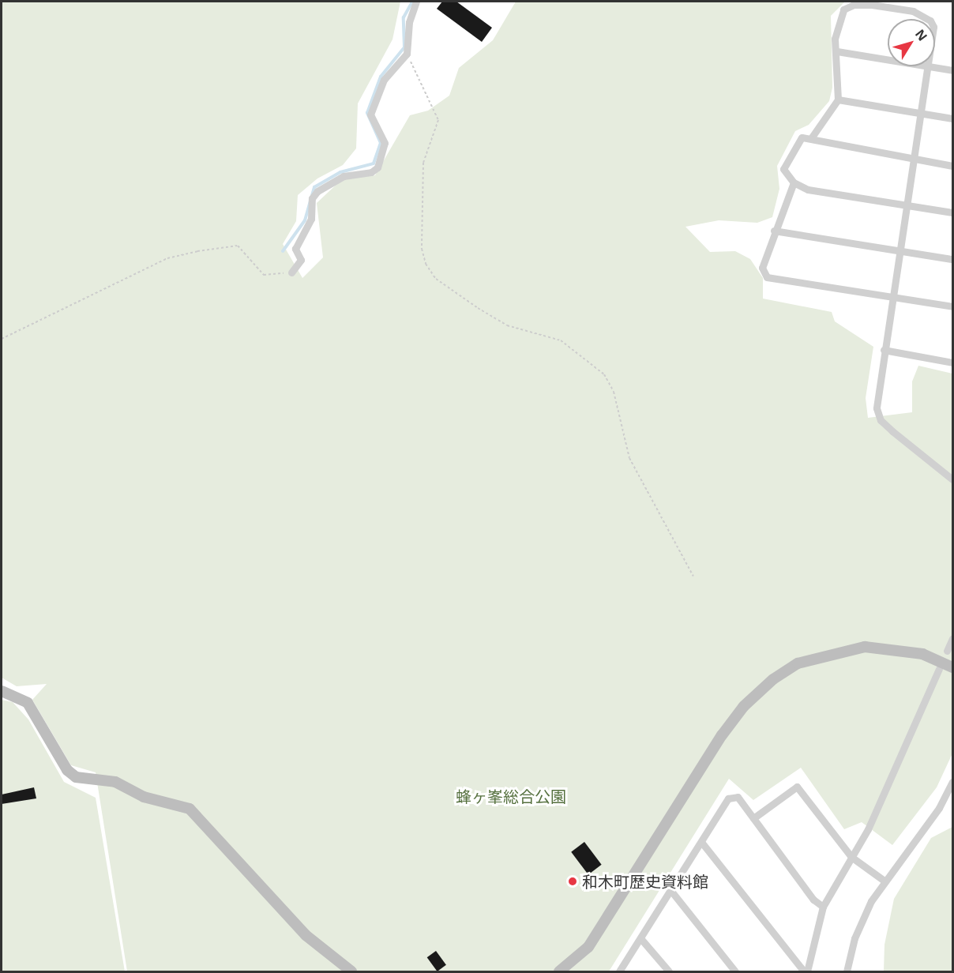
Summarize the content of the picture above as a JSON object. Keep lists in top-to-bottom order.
{
  "parks": ["蜂ヶ峯総合公園"],
  "places": ["和木町歴史資料館"],
  "north": "top right"
}
